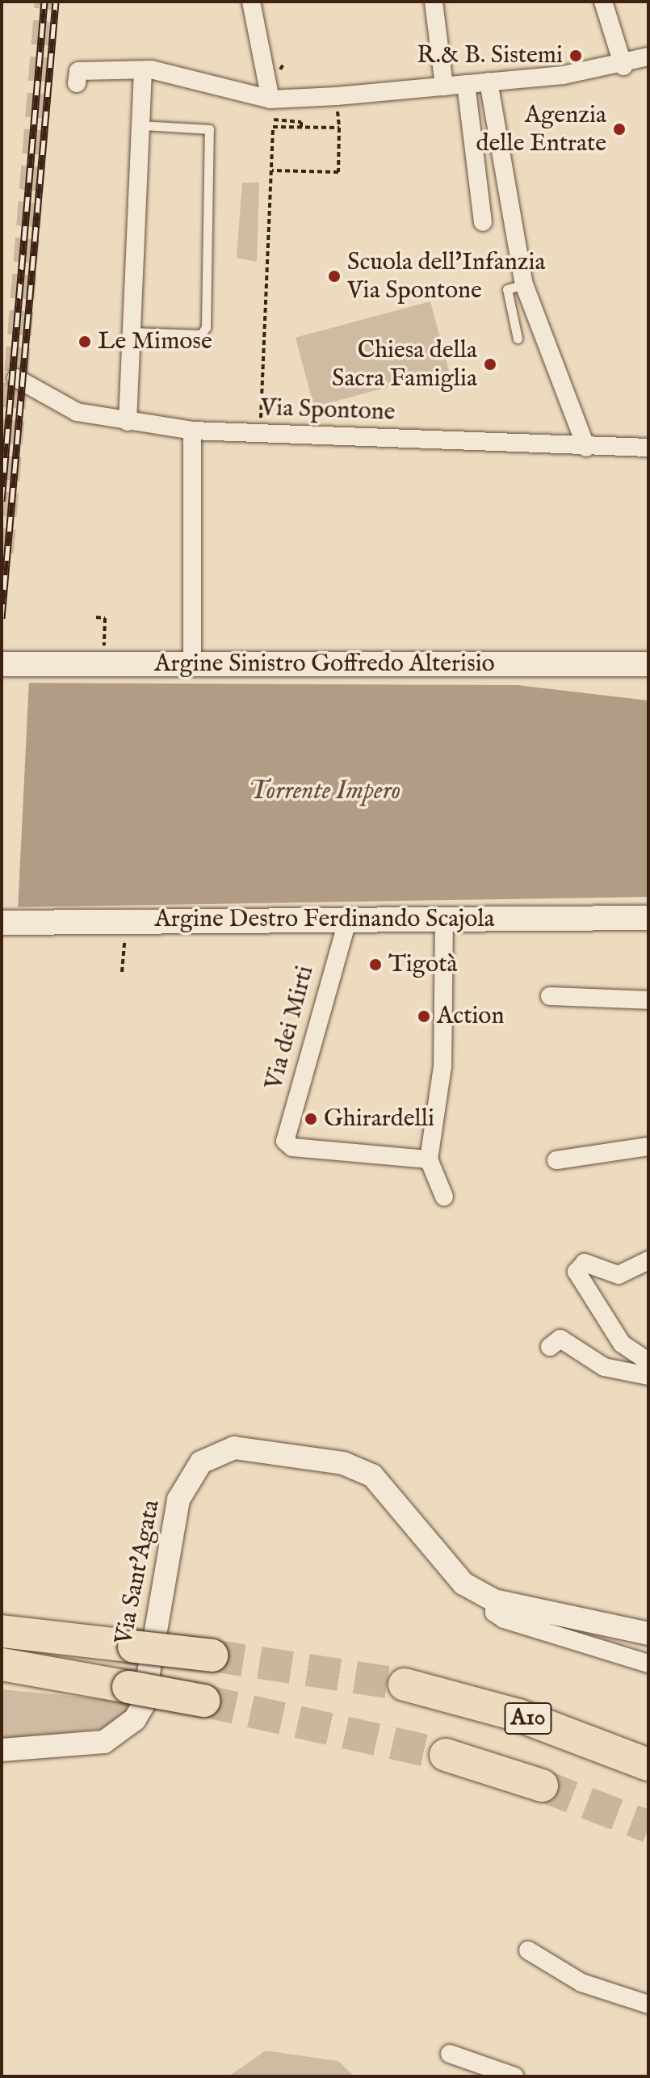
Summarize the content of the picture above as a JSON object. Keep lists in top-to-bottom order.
{
  "streets": {
    "highway": ["A10"],
    "main road": ["Argine Sinistro Goffredo Alterisio", "Argine Destro Ferdinando Scajola"],
    "street": ["Via Spontone", "Via dei Mirti", "Via Sant'Agata"]
  },
  "crossings": [
    ["Argine Destro Ferdinando Scajola", "Via dei Mirti"]
  ],
  "water": ["Torrente Impero"],
  "places": [
    "R.& B. Sistemi",
    "Agenzia delle Entrate",
    "Scuola dell'Infanzia Via Spontone",
    "Le Mimose",
    "Chiesa della Sacra Famiglia",
    "Tigotà",
    "Action",
    "Ghirardelli"
  ]
}
